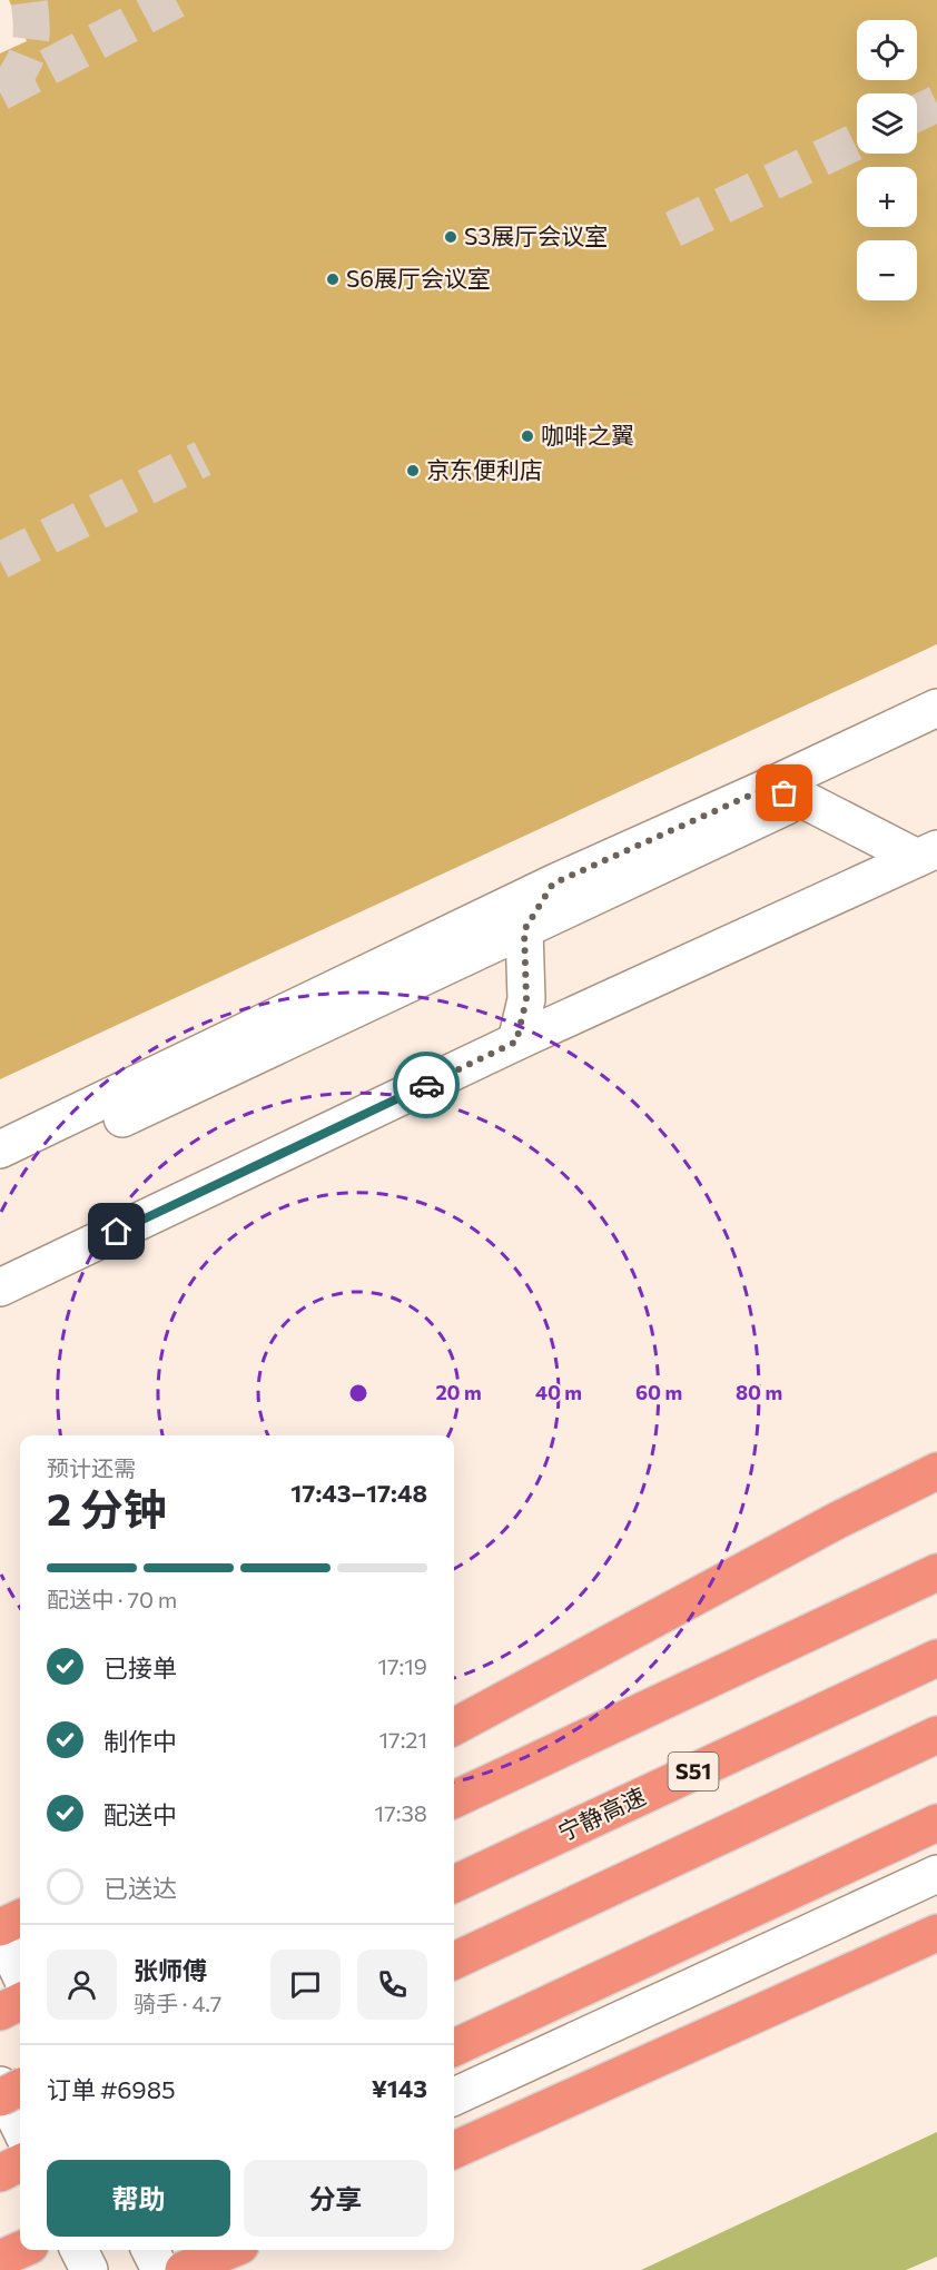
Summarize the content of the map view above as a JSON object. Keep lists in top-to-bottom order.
{
  "streets": {
    "highway": ["S51", "宁静高速"]
  },
  "places": [
    "S3展厅会议室",
    "S6展厅会议室",
    "咖啡之翼",
    "京东便利店"
  ],
  "page": {
    "map_buttons": ["+", "−"],
    "heading": ["2 分钟", "预计还需", "17:43–17:48"],
    "panel": [
      "张师傅",
      "骑手 · 4.7",
      "订单 #6985",
      "¥143"
    ],
    "bar": "配送中 · 70 m",
    "list": [
      ["已接单", "17:19"],
      ["制作中", "17:21"],
      ["配送中", "17:38"],
      "已送达"
    ],
    "buttons": ["帮助", "分享"]
  },
  "rings": [
    "20 m",
    "40 m",
    "60 m",
    "80 m"
  ]
}
